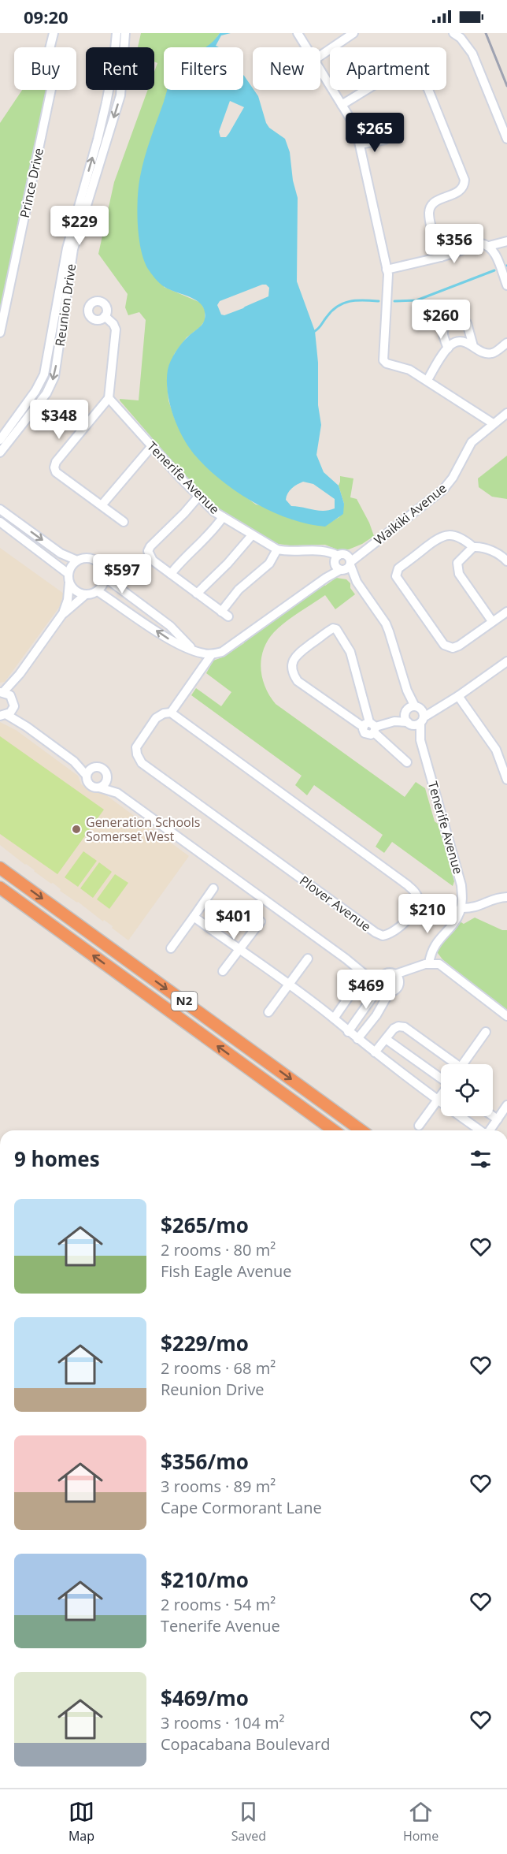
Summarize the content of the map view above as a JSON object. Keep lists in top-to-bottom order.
{
  "streets": {
    "highway": ["N2"],
    "street": [
      "Prince Drive",
      "Reunion Drive",
      "Tenerife Avenue",
      "Waikiki Avenue",
      "Plover Avenue"
    ]
  },
  "crossings": [
    ["Tenerife Avenue", "Waikiki Avenue"],
    ["Waikiki Avenue", "Plover Avenue"]
  ],
  "places": ["Generation Schools Somerset West"],
  "page": {
    "status": "09:20",
    "chip": [
      "Buy",
      "Rent",
      "Filters",
      "New",
      "Apartment"
    ],
    "price": [
      "$265",
      "$229",
      "$356",
      "$260",
      "$348",
      "$597",
      "$210",
      "$401",
      "$469"
    ],
    "heading": "9 homes",
    "list": [
      {
        "name": "$265/mo",
        "note": "2 rooms · 80 m² · Fish Eagle Avenue"
      },
      {
        "name": "$229/mo",
        "note": "2 rooms · 68 m² · Reunion Drive"
      },
      {
        "name": "$356/mo",
        "note": "3 rooms · 89 m² · Cape Cormorant Lane"
      },
      {
        "name": "$210/mo",
        "note": "2 rooms · 54 m² · Tenerife Avenue"
      },
      {
        "name": "$469/mo",
        "note": "3 rooms · 104 m² · Copacabana Boulevard"
      }
    ],
    "tabs": ["Map", "Saved", "Home"]
  }
}
